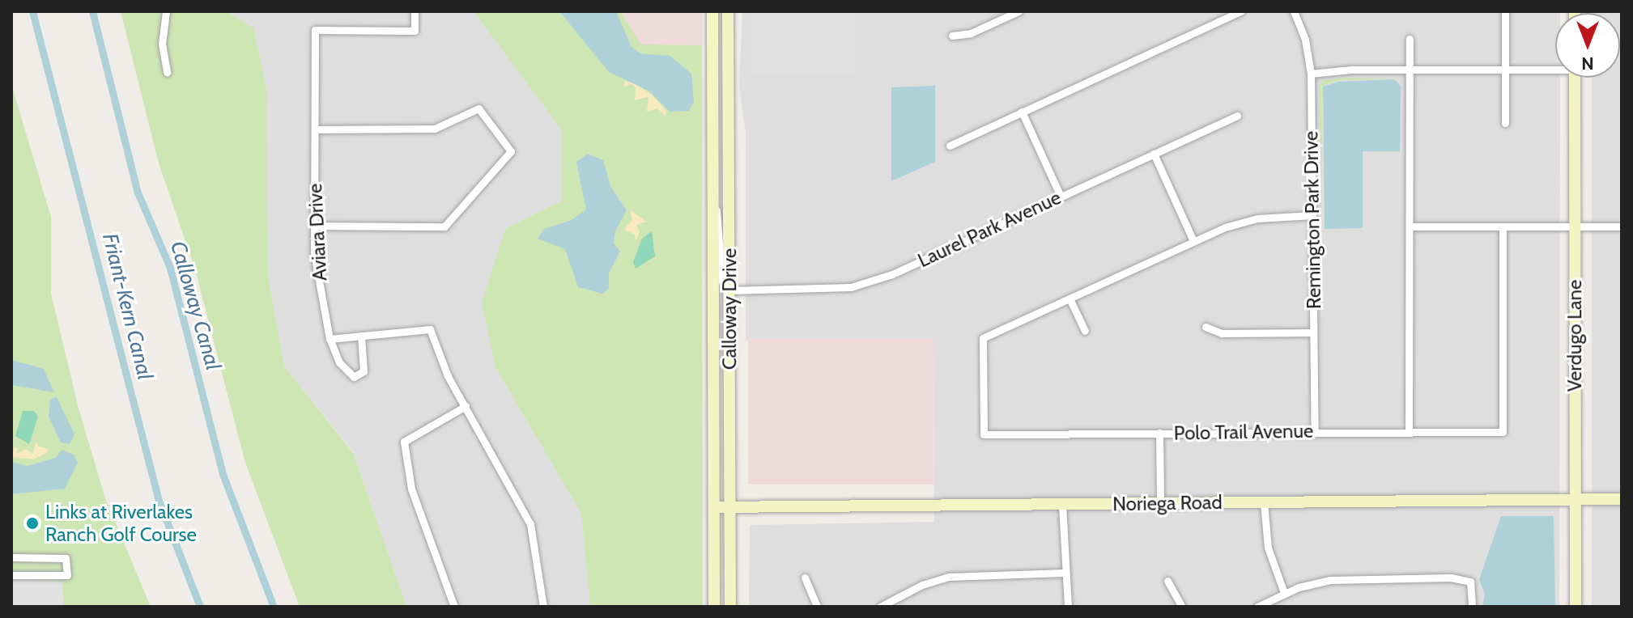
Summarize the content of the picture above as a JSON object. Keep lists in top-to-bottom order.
{
  "streets": {
    "street": [
      "Remington Park Drive",
      "Laurel Park Avenue",
      "Aviara Drive",
      "Calloway Drive",
      "Verdugo Lane",
      "Polo Trail Avenue",
      "Noriega Road"
    ]
  },
  "crossings": [
    ["Remington Park Drive", "Polo Trail Avenue"],
    ["Laurel Park Avenue", "Calloway Drive"],
    ["Calloway Drive", "Noriega Road"],
    ["Verdugo Lane", "Noriega Road"]
  ],
  "water": ["Calloway Canal", "Friant-Kern Canal"],
  "places": ["Links at Riverlakes Ranch Golf Course"],
  "north": "bottom"
}
